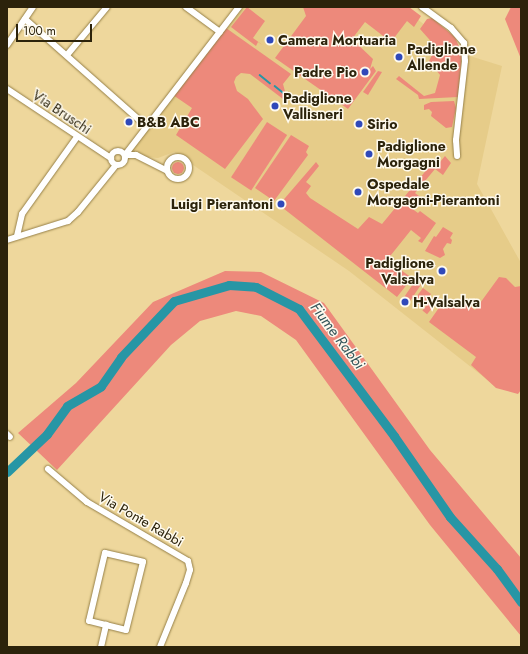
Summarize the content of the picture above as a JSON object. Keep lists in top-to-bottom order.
{
  "streets": {
    "street": ["Via Bruschi", "Via Ponte Rabbi"]
  },
  "water": ["Fiume Rabbi"],
  "places": [
    "Camera Mortuaria",
    "Padiglione Allende",
    "Padre Pio",
    "Padiglione Vallisneri",
    "B&B ABC",
    "Sirio",
    "Padiglione Morgagni",
    "Ospedale Morgagni-Pierantoni",
    "Luigi Pierantoni",
    "Padiglione Valsalva",
    "H-Valsalva"
  ],
  "scale_bar": "100 m"
}
